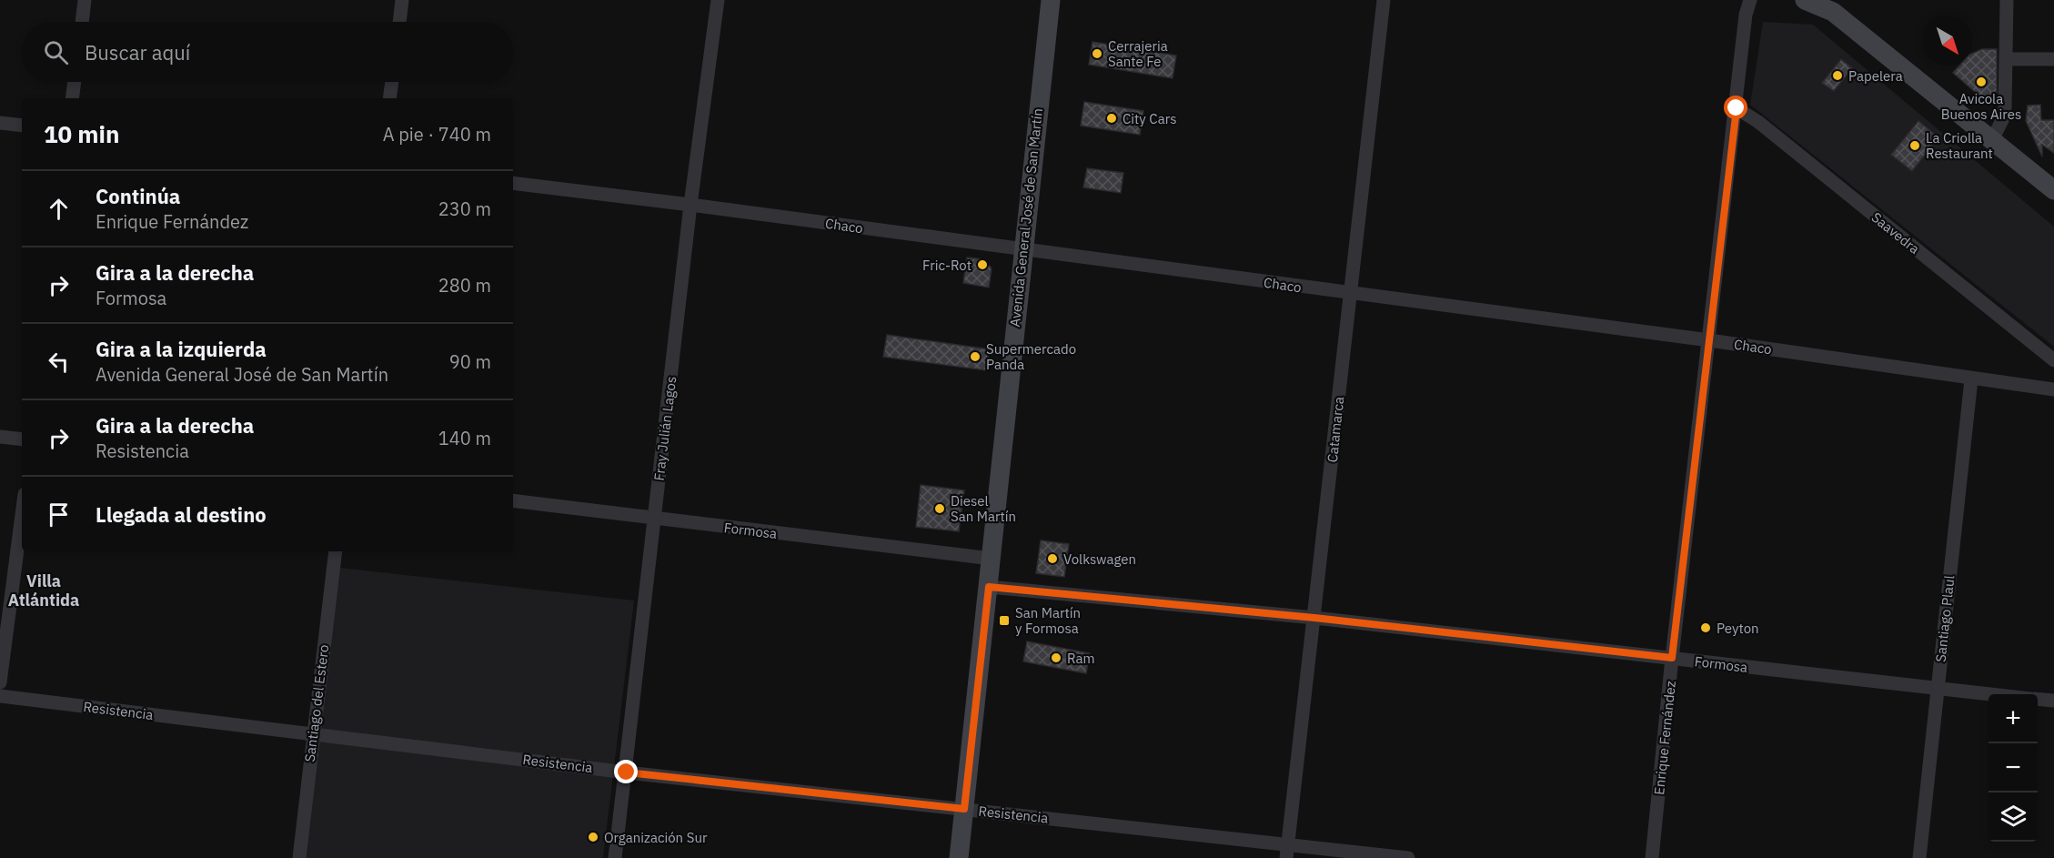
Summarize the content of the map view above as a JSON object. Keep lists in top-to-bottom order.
{
  "streets": {
    "main road": ["Avenida General José de San Martín"],
    "street": [
      "Chaco",
      "Saavedra",
      "Fray Julián Lagos",
      "Catamarca",
      "Formosa",
      "Santiago Plaul",
      "Santiago del Estero",
      "Resistencia",
      "Enrique Fernández"
    ]
  },
  "crossings": [
    ["Avenida General José de San Martín", "Chaco"],
    ["Avenida General José de San Martín", "Formosa"],
    ["Avenida General José de San Martín", "Resistencia"],
    ["Chaco", "Fray Julián Lagos"],
    ["Chaco", "Catamarca"],
    ["Chaco", "Santiago Plaul"],
    ["Chaco", "Enrique Fernández"],
    ["Saavedra", "Enrique Fernández"],
    ["Fray Julián Lagos", "Formosa"],
    ["Fray Julián Lagos", "Resistencia"],
    ["Catamarca", "Formosa"],
    ["Catamarca", "Resistencia"],
    ["Formosa", "Santiago Plaul"],
    ["Formosa", "Enrique Fernández"],
    ["Santiago del Estero", "Resistencia"]
  ],
  "districts": ["Villa Atlántida"],
  "places": {
    "other": [
      "Cerrajeria Sante Fe",
      "Papelera",
      "Avicola Buenos Aires",
      "City Cars",
      "La Criolla Restaurant",
      "Fric-Rot",
      "Supermercado Panda",
      "Diesel San Martín",
      "Volkswagen",
      "Peyton",
      "Ram",
      "Organización Sur"
    ],
    "transit": ["San Martín y Formosa"]
  },
  "north": "bottom right",
  "page": {
    "search": "Buscar aquí",
    "heading": ["10 min", "A pie · 740 m"],
    "list": [
      ["Continúa", "Enrique Fernández", "230 m"],
      ["Gira a la derecha", "Formosa", "280 m"],
      ["Gira a la izquierda", "Avenida General José de San Martín", "90 m"],
      ["Gira a la derecha", "Resistencia", "140 m"],
      "Llegada al destino"
    ],
    "map_buttons": ["+", "−"]
  }
}
